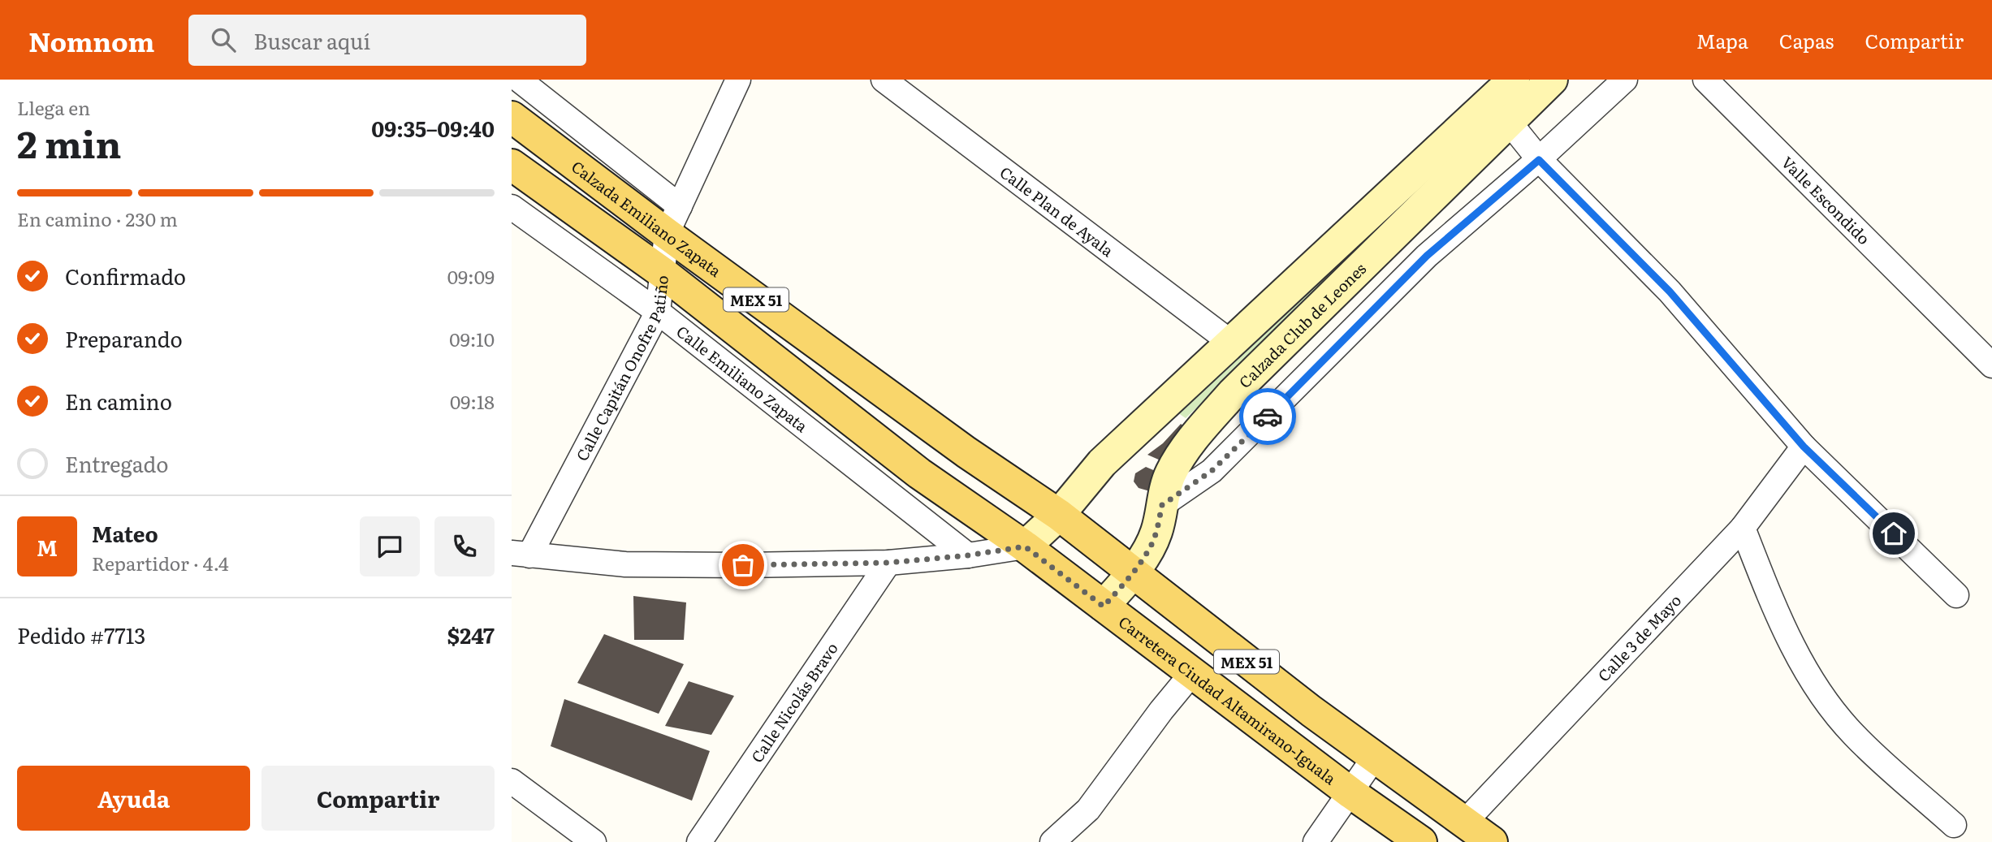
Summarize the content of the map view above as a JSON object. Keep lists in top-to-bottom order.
{
  "streets": {
    "main road": [
      "Calzada Emiliano Zapata",
      "MEX 51",
      "Calzada Club de Leones",
      "Carretera Ciudad Altamirano-Iguala"
    ],
    "street": [
      "Valle Escondido",
      "Calle Plan de Ayala",
      "Calle Capitán Onofre Patiño",
      "Calle Emiliano Zapata",
      "Calle 3 de Mayo",
      "Calle Nicolás Bravo"
    ]
  },
  "crossings": [
    ["Calle Plan de Ayala", "Calzada Club de Leones"],
    ["Calzada Emiliano Zapata", "MEX 51"],
    ["Calzada Emiliano Zapata", "Calzada Club de Leones"],
    ["Calzada Emiliano Zapata", "Calle Capitán Onofre Patiño"],
    ["MEX 51", "Calzada Club de Leones"],
    ["MEX 51", "Calle Capitán Onofre Patiño"],
    ["MEX 51", "Calle 3 de Mayo"],
    ["MEX 51", "Carretera Ciudad Altamirano-Iguala"],
    ["Calzada Club de Leones", "Carretera Ciudad Altamirano-Iguala"],
    ["Calle Capitán Onofre Patiño", "Calle Emiliano Zapata"],
    ["Calle Capitán Onofre Patiño", "Carretera Ciudad Altamirano-Iguala"]
  ],
  "page": {
    "header": "Nomnom",
    "search": "Buscar aquí",
    "nav": ["Mapa", "Capas", "Compartir"],
    "heading": ["2 min", "Llega en", "09:35–09:40"],
    "panel": [
      "Mateo",
      "Repartidor · 4.4",
      "Pedido #7713",
      "$247"
    ],
    "bar": "En camino · 230 m",
    "list": [
      ["Confirmado", "09:09"],
      ["Preparando", "09:10"],
      ["En camino", "09:18"],
      "Entregado"
    ],
    "round": "M",
    "buttons": ["Ayuda", "Compartir"]
  }
}
